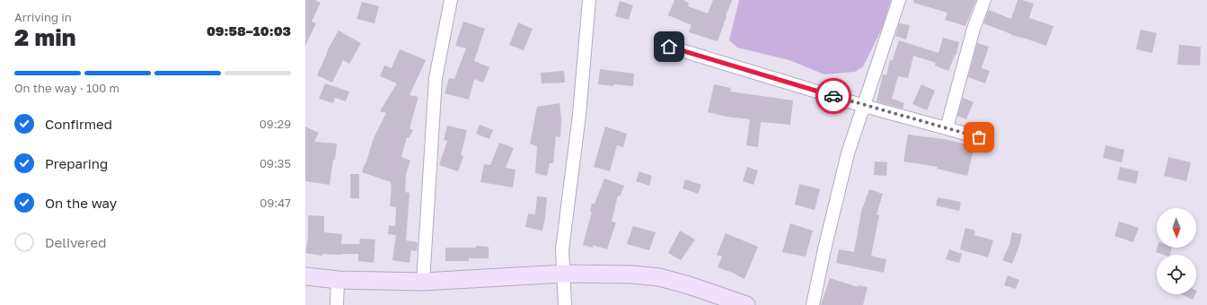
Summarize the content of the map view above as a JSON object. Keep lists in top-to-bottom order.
{
  "north": "bottom",
  "page": {
    "heading": ["2 min", "Arriving in", "09:58–10:03"],
    "bar": "On the way · 100 m",
    "list": [
      ["Confirmed", "09:29"],
      ["Preparing", "09:35"],
      ["On the way", "09:47"],
      "Delivered"
    ]
  }
}
